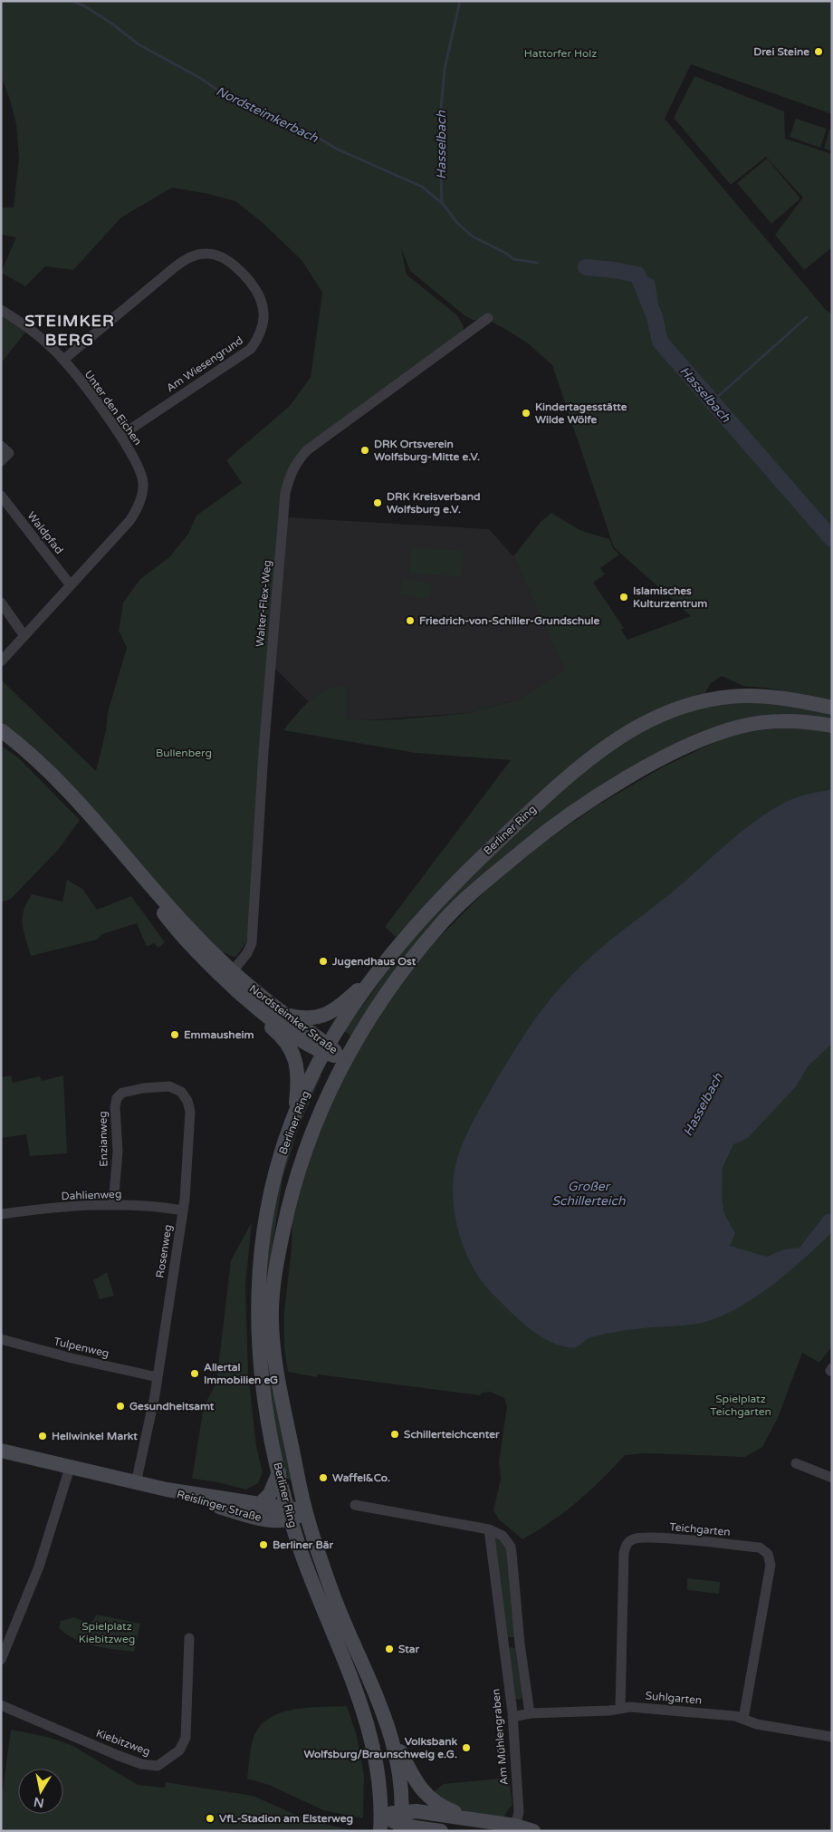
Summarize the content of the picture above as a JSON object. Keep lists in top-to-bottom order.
{
  "streets": {
    "main road": ["Berliner Ring", "Nordsteimker Straße", "Reislinger Straße"],
    "street": [
      "Am Wiesengrund",
      "Unter den Eichen",
      "Waldpfad",
      "Walter-Flex-Weg",
      "Enzianweg",
      "Dahlienweg",
      "Rosenweg",
      "Tulpenweg",
      "Teichgarten",
      "Suhlgarten",
      "Am Mühlengraben",
      "Kiebitzweg"
    ]
  },
  "crossings": [
    ["Am Wiesengrund", "Unter den Eichen"],
    ["Unter den Eichen", "Waldpfad"],
    ["Walter-Flex-Weg", "Nordsteimker Straße"],
    ["Berliner Ring", "Nordsteimker Straße"],
    ["Berliner Ring", "Reislinger Straße"],
    ["Enzianweg", "Dahlienweg"],
    ["Enzianweg", "Rosenweg"],
    ["Dahlienweg", "Rosenweg"],
    ["Rosenweg", "Tulpenweg"],
    ["Rosenweg", "Reislinger Straße"],
    ["Teichgarten", "Suhlgarten"],
    ["Suhlgarten", "Am Mühlengraben"]
  ],
  "districts": ["STEIMKER BERG"],
  "water": ["Nordsteimkerbach", "Hasselbach", "Großer Schillerteich"],
  "parks": [
    "Hattorfer Holz",
    "Bullenberg",
    "Spielplatz Teichgarten",
    "Spielplatz Kiebitzweg"
  ],
  "places": [
    "Drei Steine",
    "Kindertagesstätte Wilde Wölfe",
    "DRK Ortsverein Wolfsburg-Mitte e.V.",
    "DRK Kreisverband Wolfsburg e.V.",
    "Islamisches Kulturzentrum",
    "Friedrich-von-Schiller-Grundschule",
    "Jugendhaus Ost",
    "Emmausheim",
    "Allertal Immobilien eG",
    "Gesundheitsamt",
    "Schillerteichcenter",
    "Hellwinkel Markt",
    "Waffel&Co.",
    "Berliner Bär",
    "Star",
    "Volksbank Wolfsburg/Braunschweig e.G.",
    "VfL-Stadion am Elsterweg"
  ],
  "north": "bottom"
}
